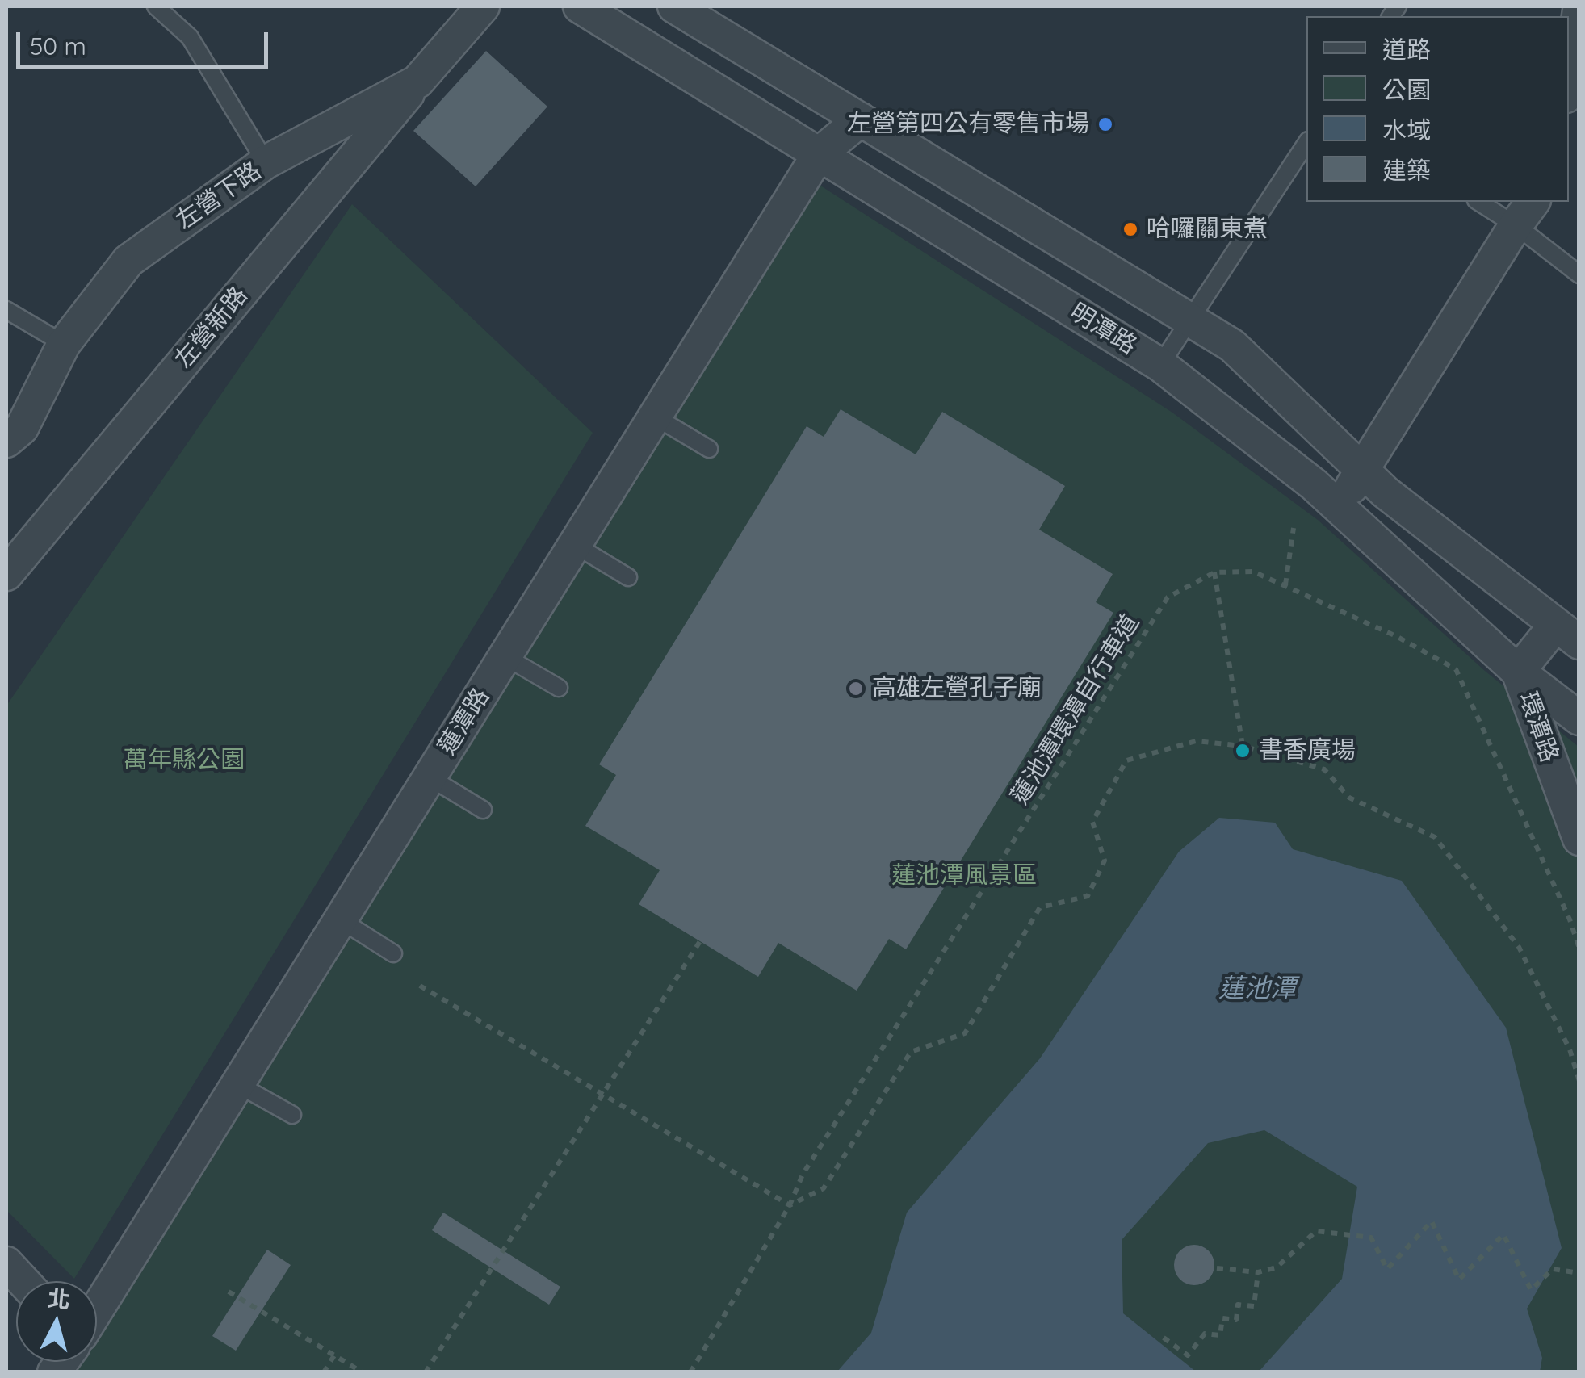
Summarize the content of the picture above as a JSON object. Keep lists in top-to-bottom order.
{
  "streets": {
    "street": [
      "左營下路",
      "左營新路",
      "明潭路",
      "蓮潭路",
      "環潭路"
    ],
    "path": ["蓮池潭環潭自行車道"]
  },
  "crossings": [
    ["左營下路", "左營新路"],
    ["明潭路", "蓮潭路"],
    ["明潭路", "環潭路"]
  ],
  "water": ["蓮池潭"],
  "parks": ["萬年縣公園", "蓮池潭風景區"],
  "places": [
    "左營第四公有零售市場",
    "哈囉關東煮",
    "高雄左營孔子廟",
    "書香廣場"
  ],
  "legend": [
    "道路",
    "公園",
    "水域",
    "建築"
  ],
  "scale_bar": "50 m",
  "north": "top"
}
